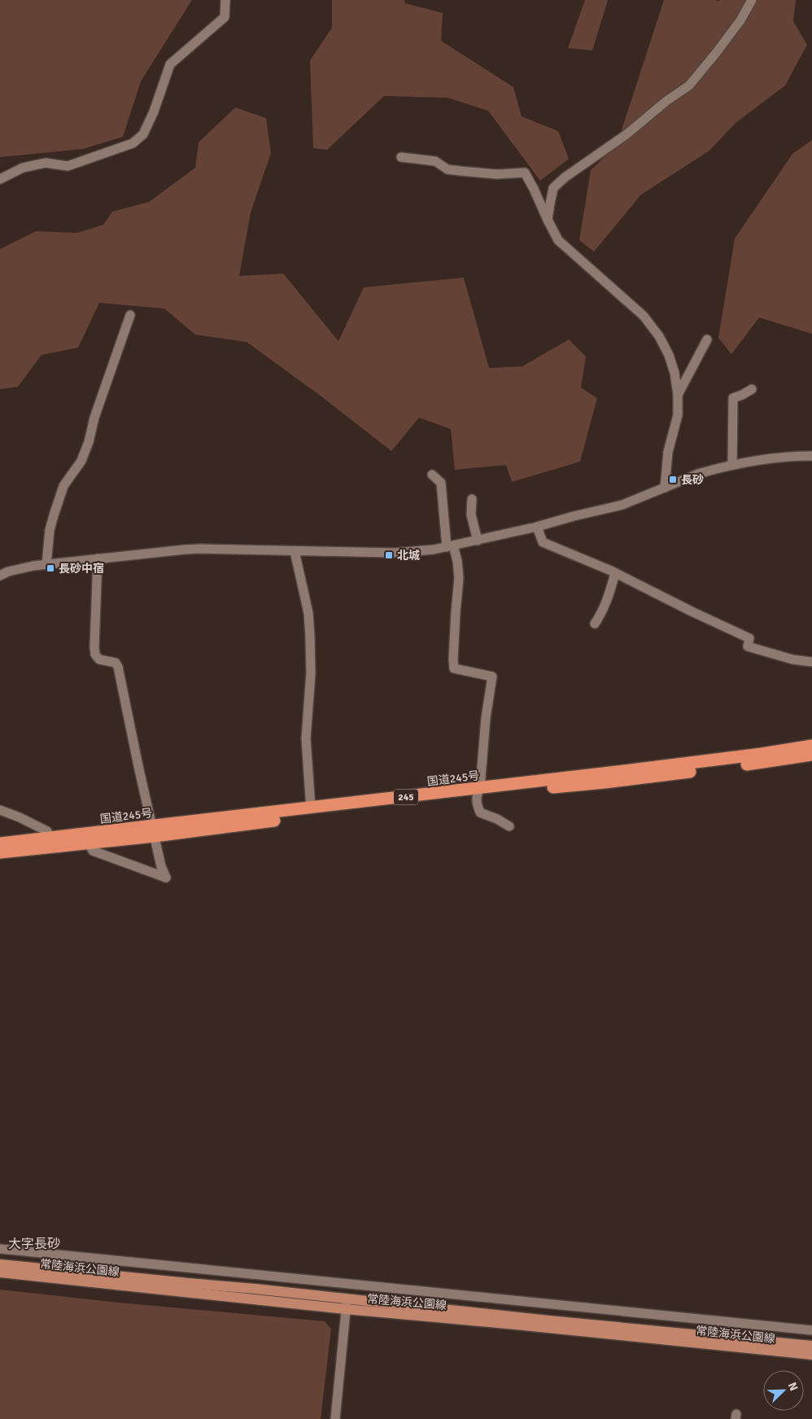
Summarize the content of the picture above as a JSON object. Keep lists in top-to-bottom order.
{
  "streets": {
    "highway": ["国道245号", "245"],
    "main road": ["常陸海浜公園線"]
  },
  "districts": ["大字長砂"],
  "places": {
    "transit": ["長砂", "北城", "長砂中宿"]
  },
  "north": "top right"
}
